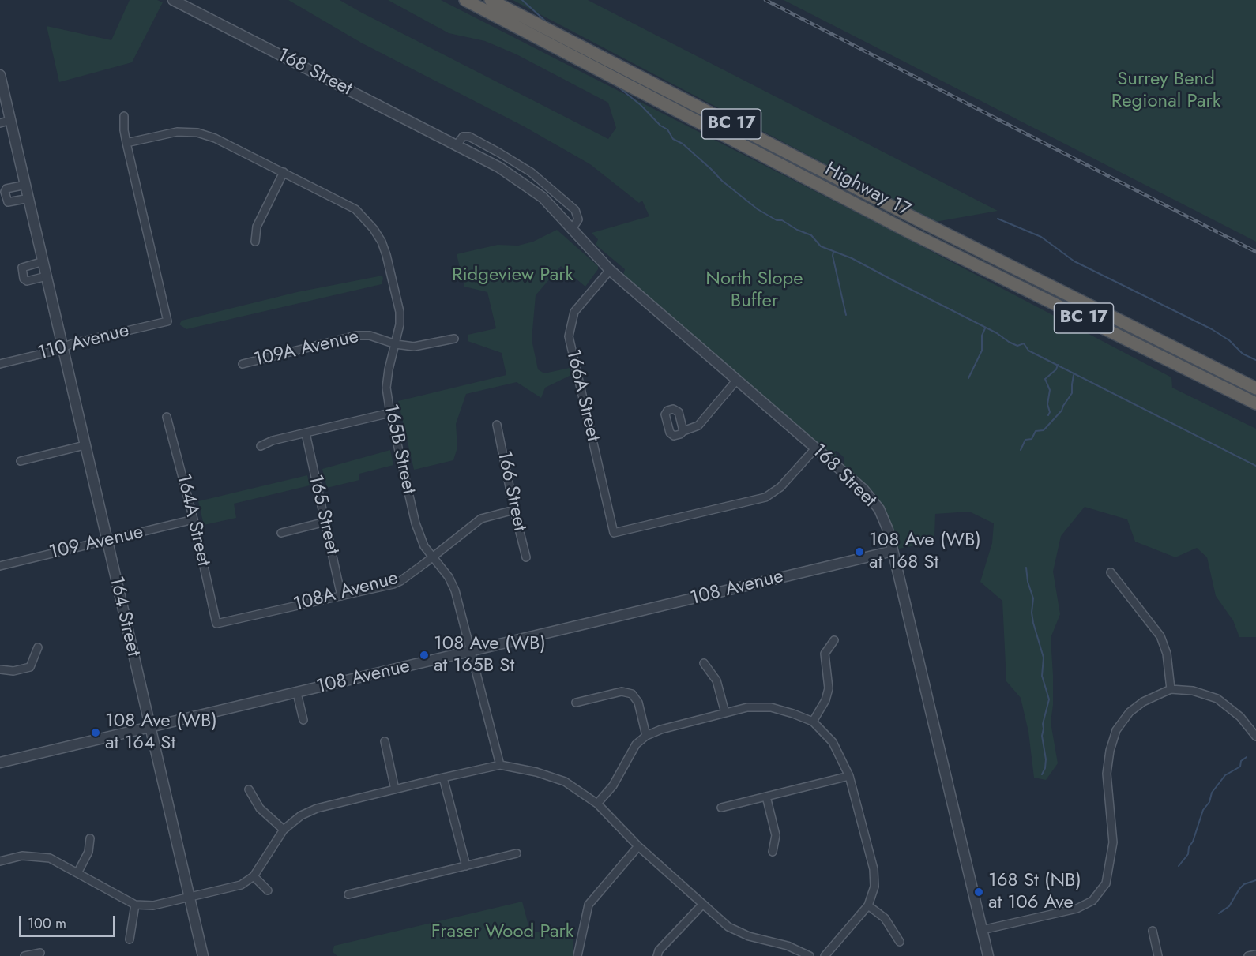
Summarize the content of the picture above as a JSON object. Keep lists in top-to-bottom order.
{
  "streets": {
    "highway": ["BC 17", "Highway 17"],
    "street": [
      "168 Street",
      "110 Avenue",
      "109A Avenue",
      "166A Street",
      "165B Street",
      "166 Street",
      "165 Street",
      "164A Street",
      "109 Avenue",
      "108 Avenue",
      "108A Avenue",
      "164 Street"
    ]
  },
  "crossings": [
    ["168 Street", "166A Street"],
    ["168 Street", "108 Avenue"],
    ["110 Avenue", "165B Street"],
    ["110 Avenue", "164 Street"],
    ["109A Avenue", "165B Street"],
    ["165B Street", "108 Avenue"],
    ["165B Street", "108A Avenue"],
    ["166 Street", "108A Avenue"],
    ["165 Street", "108A Avenue"],
    ["164A Street", "109 Avenue"],
    ["164A Street", "108A Avenue"],
    ["109 Avenue", "164 Street"],
    ["108 Avenue", "164 Street"]
  ],
  "parks": [
    "Surrey Bend Regional Park",
    "Ridgeview Park",
    "North Slope Buffer",
    "Fraser Wood Park"
  ],
  "places": [
    "108 Ave (WB) at 168 St",
    "108 Ave (WB) at 165B St",
    "108 Ave (WB) at 164 St",
    "168 St (NB) at 106 Ave"
  ],
  "scale_bar": "100 m"
}
